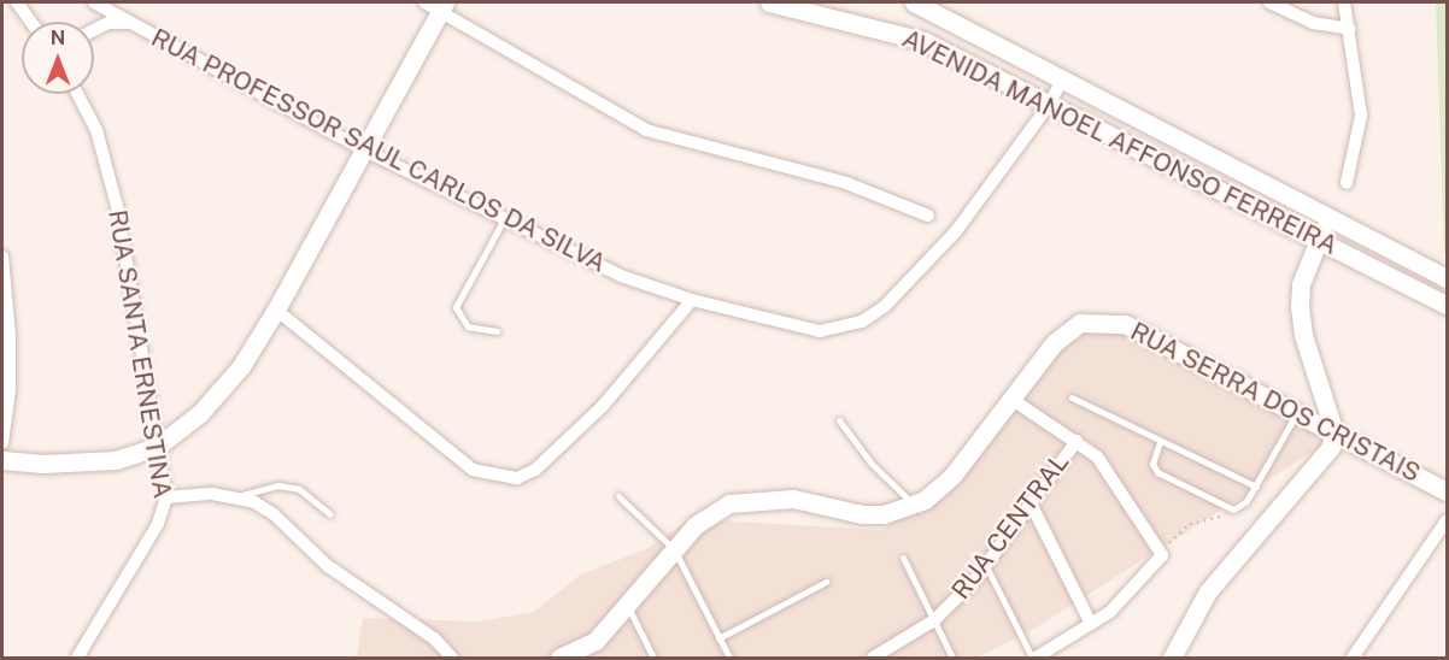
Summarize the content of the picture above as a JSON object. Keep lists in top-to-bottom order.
{
  "streets": {
    "main road": ["AVENIDA MANOEL AFFONSO FERREIRA", "RUA SERRA DOS CRISTAIS"],
    "street": ["RUA PROFESSOR SAUL CARLOS DA SILVA", "RUA SANTA ERNESTINA", "RUA CENTRAL"]
  },
  "crossings": [
    ["AVENIDA MANOEL AFFONSO FERREIRA", "RUA PROFESSOR SAUL CARLOS DA SILVA"]
  ],
  "north": "top"
}
